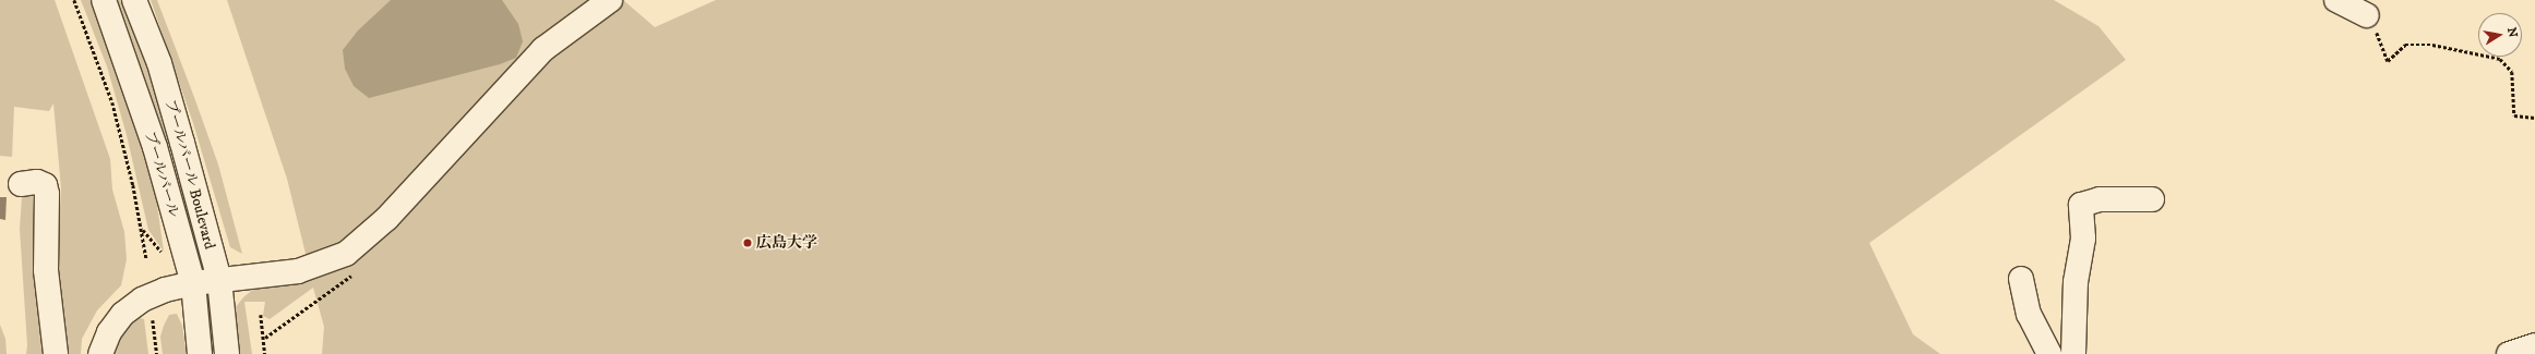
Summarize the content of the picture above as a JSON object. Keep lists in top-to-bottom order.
{
  "streets": {
    "street": ["ブールバール", "ブールバール Boulevard"]
  },
  "places": ["広島大学"],
  "north": "right"
}
